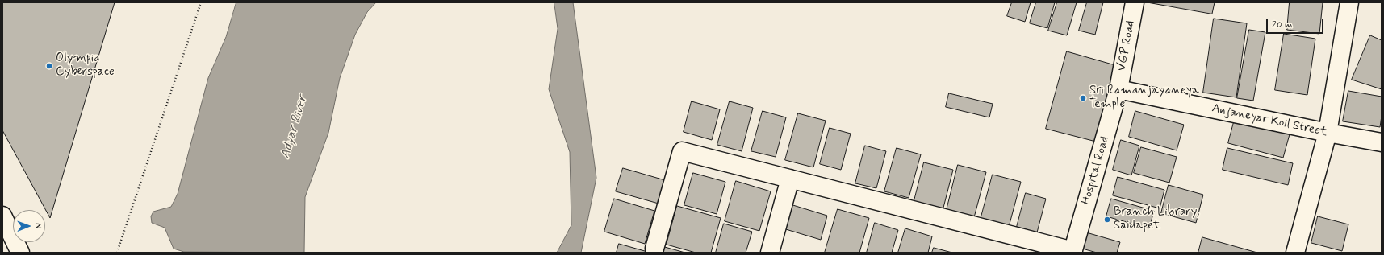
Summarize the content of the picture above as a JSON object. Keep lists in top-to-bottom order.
{
  "streets": {
    "street": ["VGP Road", "Anjaneyar Koil Street", "Hospital Road"]
  },
  "crossings": [
    ["VGP Road", "Anjaneyar Koil Street"],
    ["VGP Road", "Hospital Road"],
    ["Anjaneyar Koil Street", "Hospital Road"]
  ],
  "water": ["Adyar River"],
  "places": ["Olympia Cyberspace", "Sri Ramanjayaneya Temple", "Branch Library, Saidapet"],
  "scale_bar": "20 m",
  "north": "right"
}
